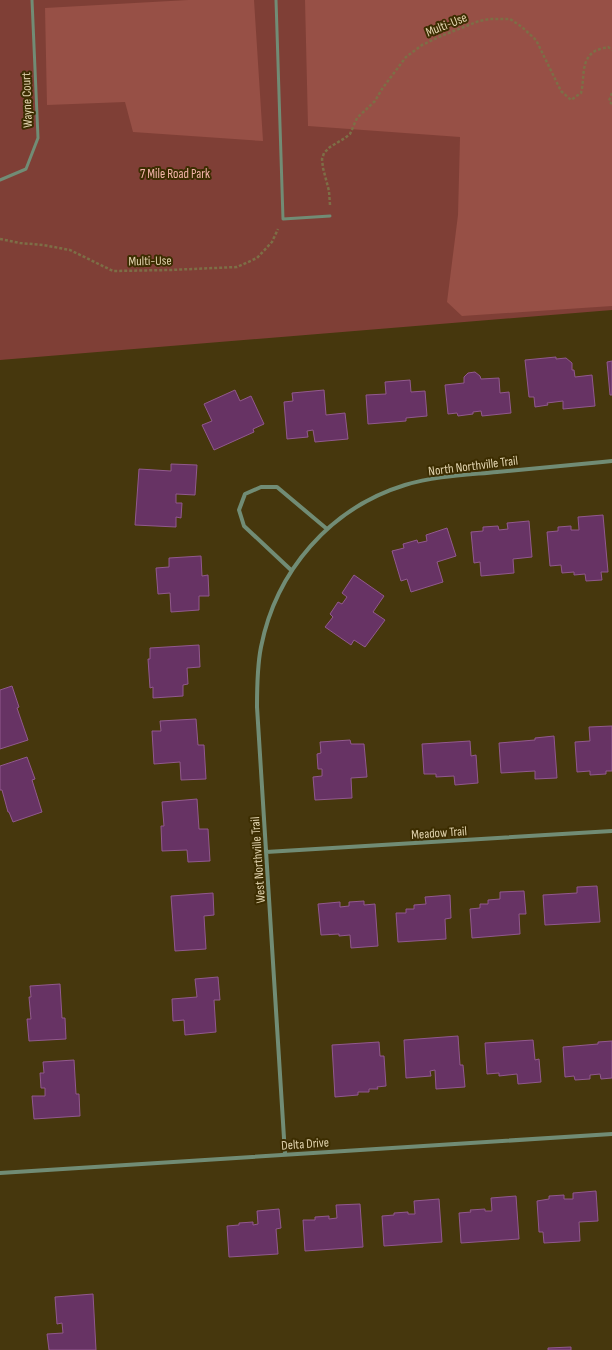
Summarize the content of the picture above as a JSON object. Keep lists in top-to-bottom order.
{
  "streets": {
    "street": [
      "North Northville Trail",
      "Meadow Trail",
      "West Northville Trail",
      "Delta Drive"
    ],
    "lane": ["Wayne Court"],
    "path": ["Multi-Use"]
  },
  "crossings": [
    ["North Northville Trail", "West Northville Trail"],
    ["Meadow Trail", "West Northville Trail"],
    ["West Northville Trail", "Delta Drive"]
  ],
  "parks": ["7 Mile Road Park"]
}
